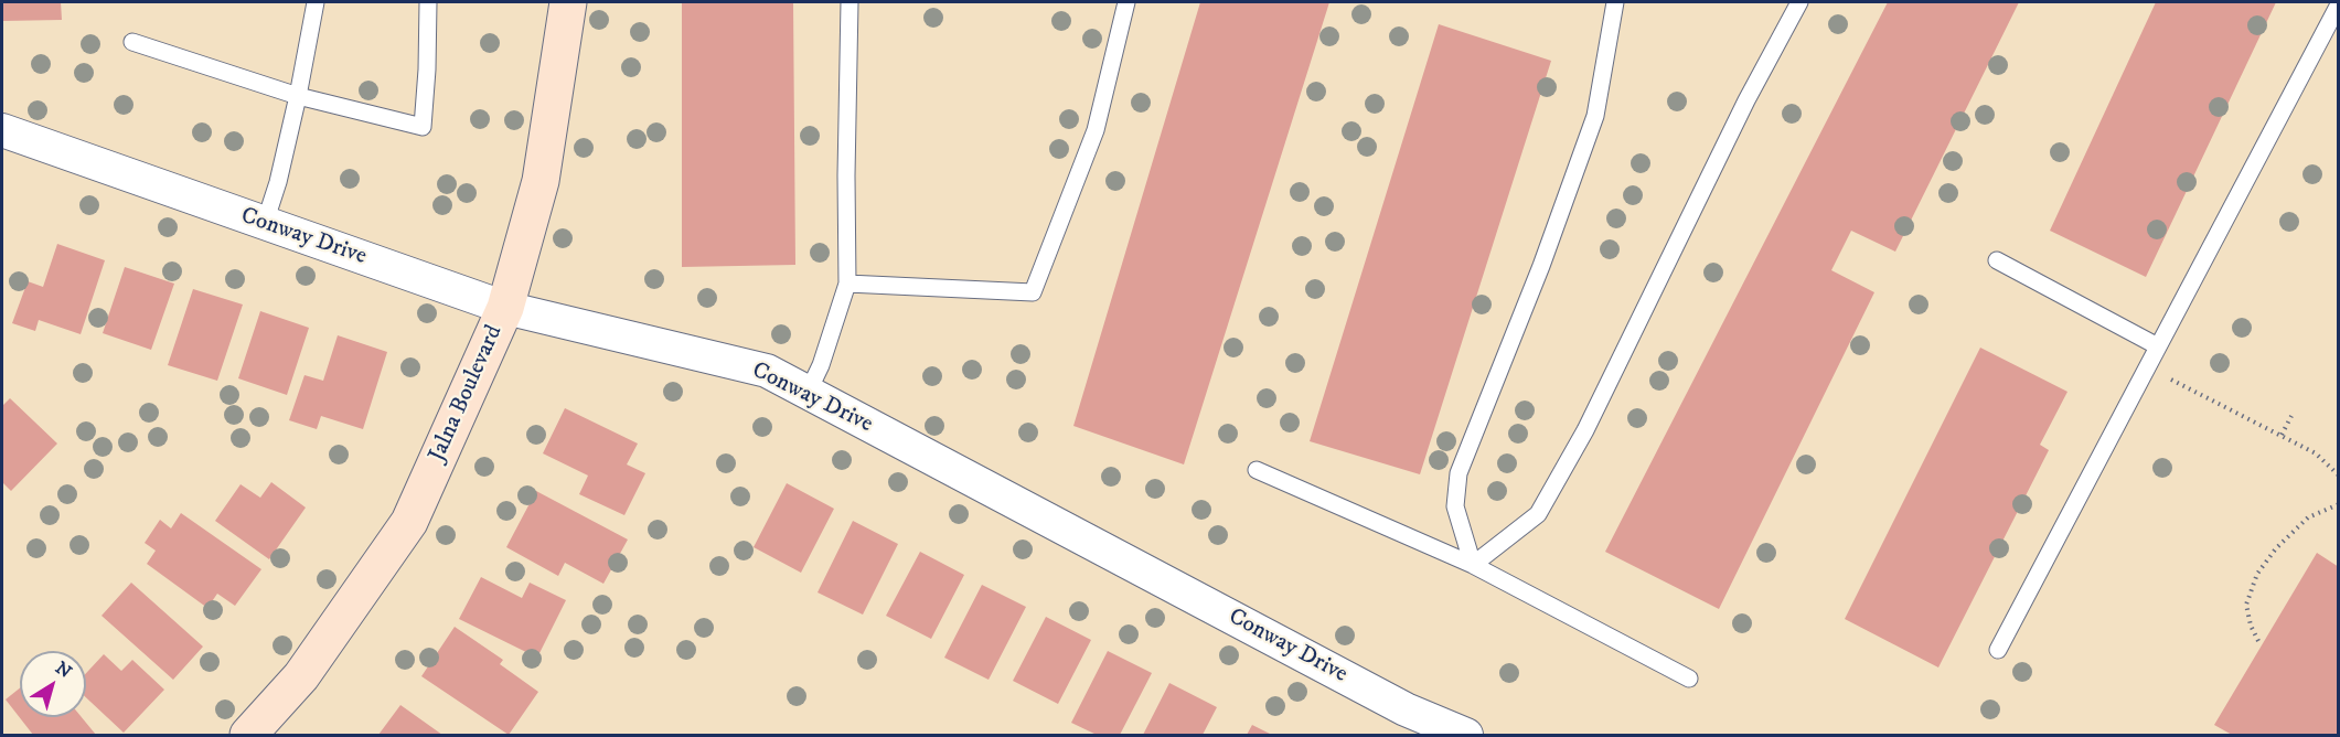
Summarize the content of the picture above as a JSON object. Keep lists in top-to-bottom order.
{
  "streets": {
    "street": ["Conway Drive", "Jalna Boulevard"]
  },
  "crossings": [
    ["Conway Drive", "Jalna Boulevard"]
  ],
  "north": "top right"
}
